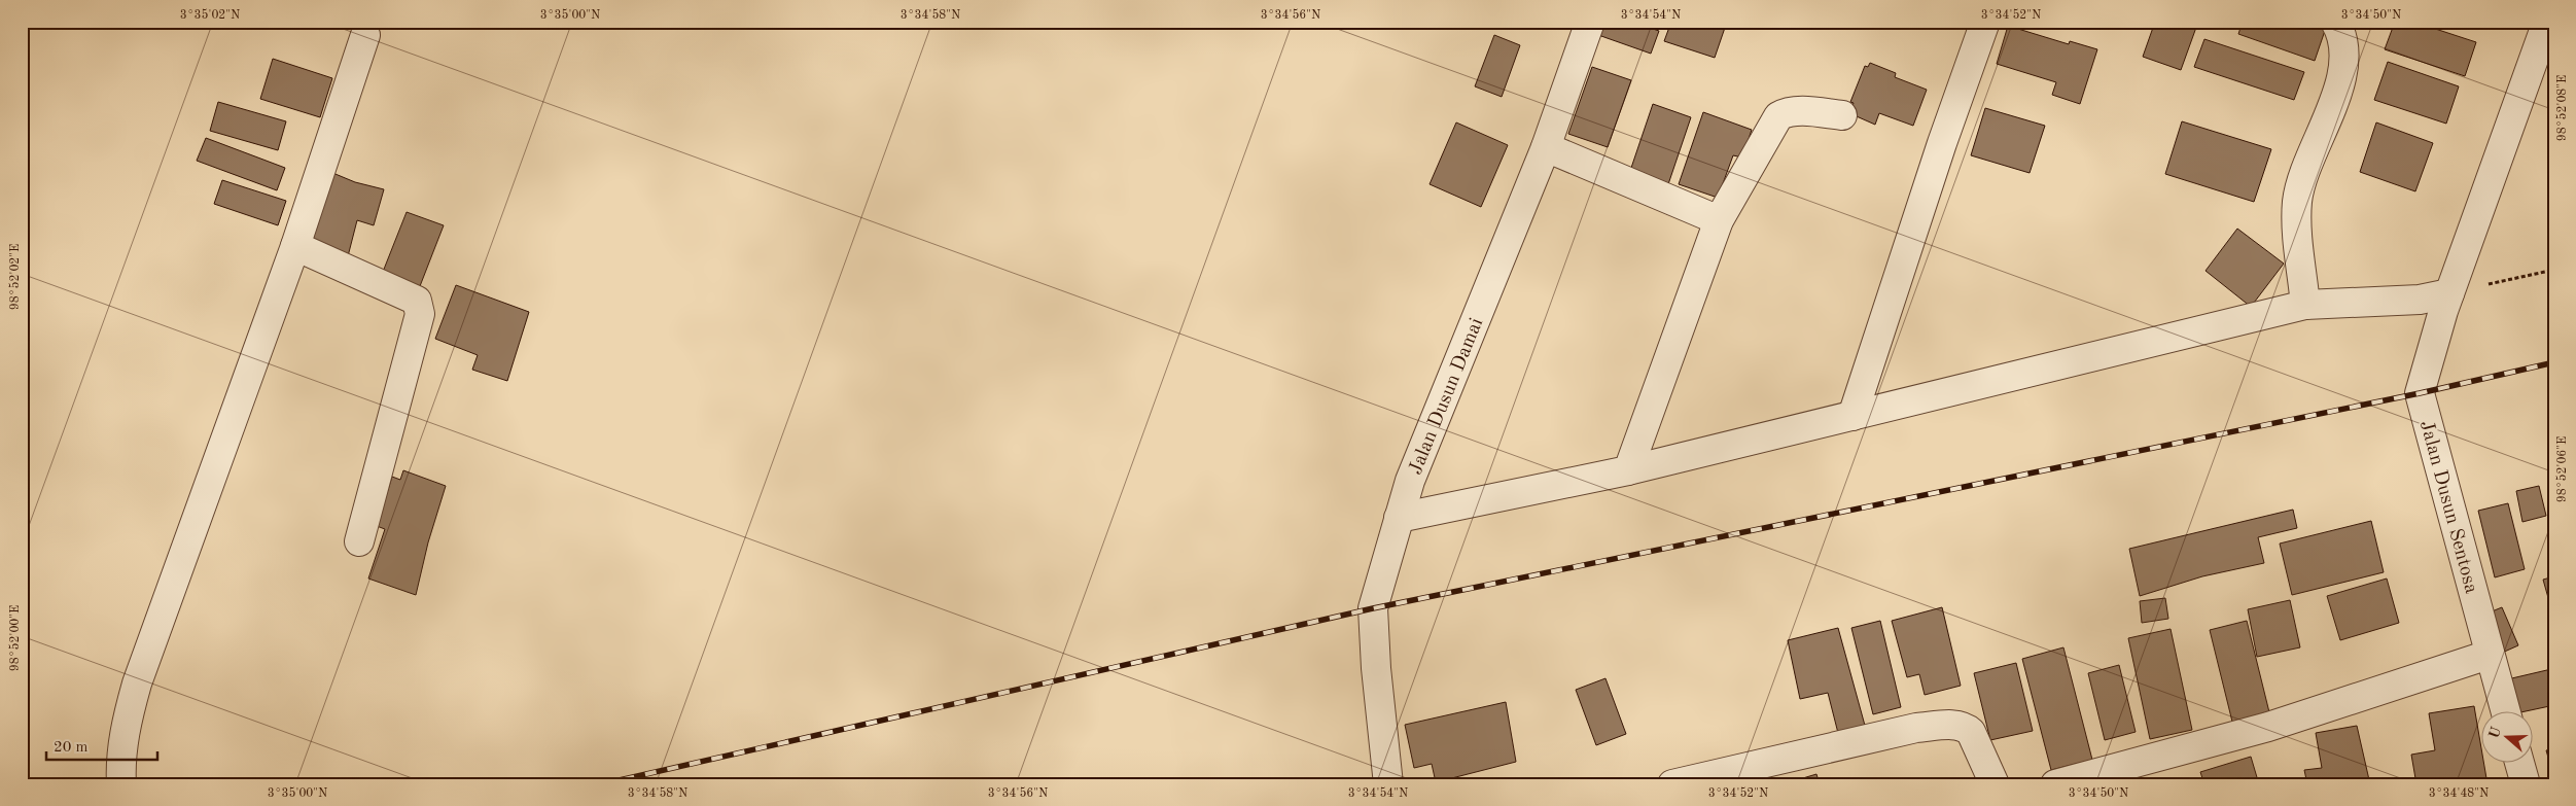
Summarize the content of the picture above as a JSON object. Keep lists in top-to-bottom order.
{
  "streets": {
    "street": ["Jalan Dusun Damai", "Jalan Dusun Sentosa"]
  },
  "scale_bar": "20 m",
  "north": "left",
  "coordinates": [
    "3°35'02\"N",
    "3°35'00\"N",
    "3°34'58\"N",
    "3°34'56\"N",
    "3°34'54\"N",
    "3°34'52\"N",
    "3°34'50\"N",
    "98°52'08\"E",
    "98°52'02\"E",
    "98°52'06\"E",
    "98°52'00\"E",
    "3°34'48\"N"
  ]
}
